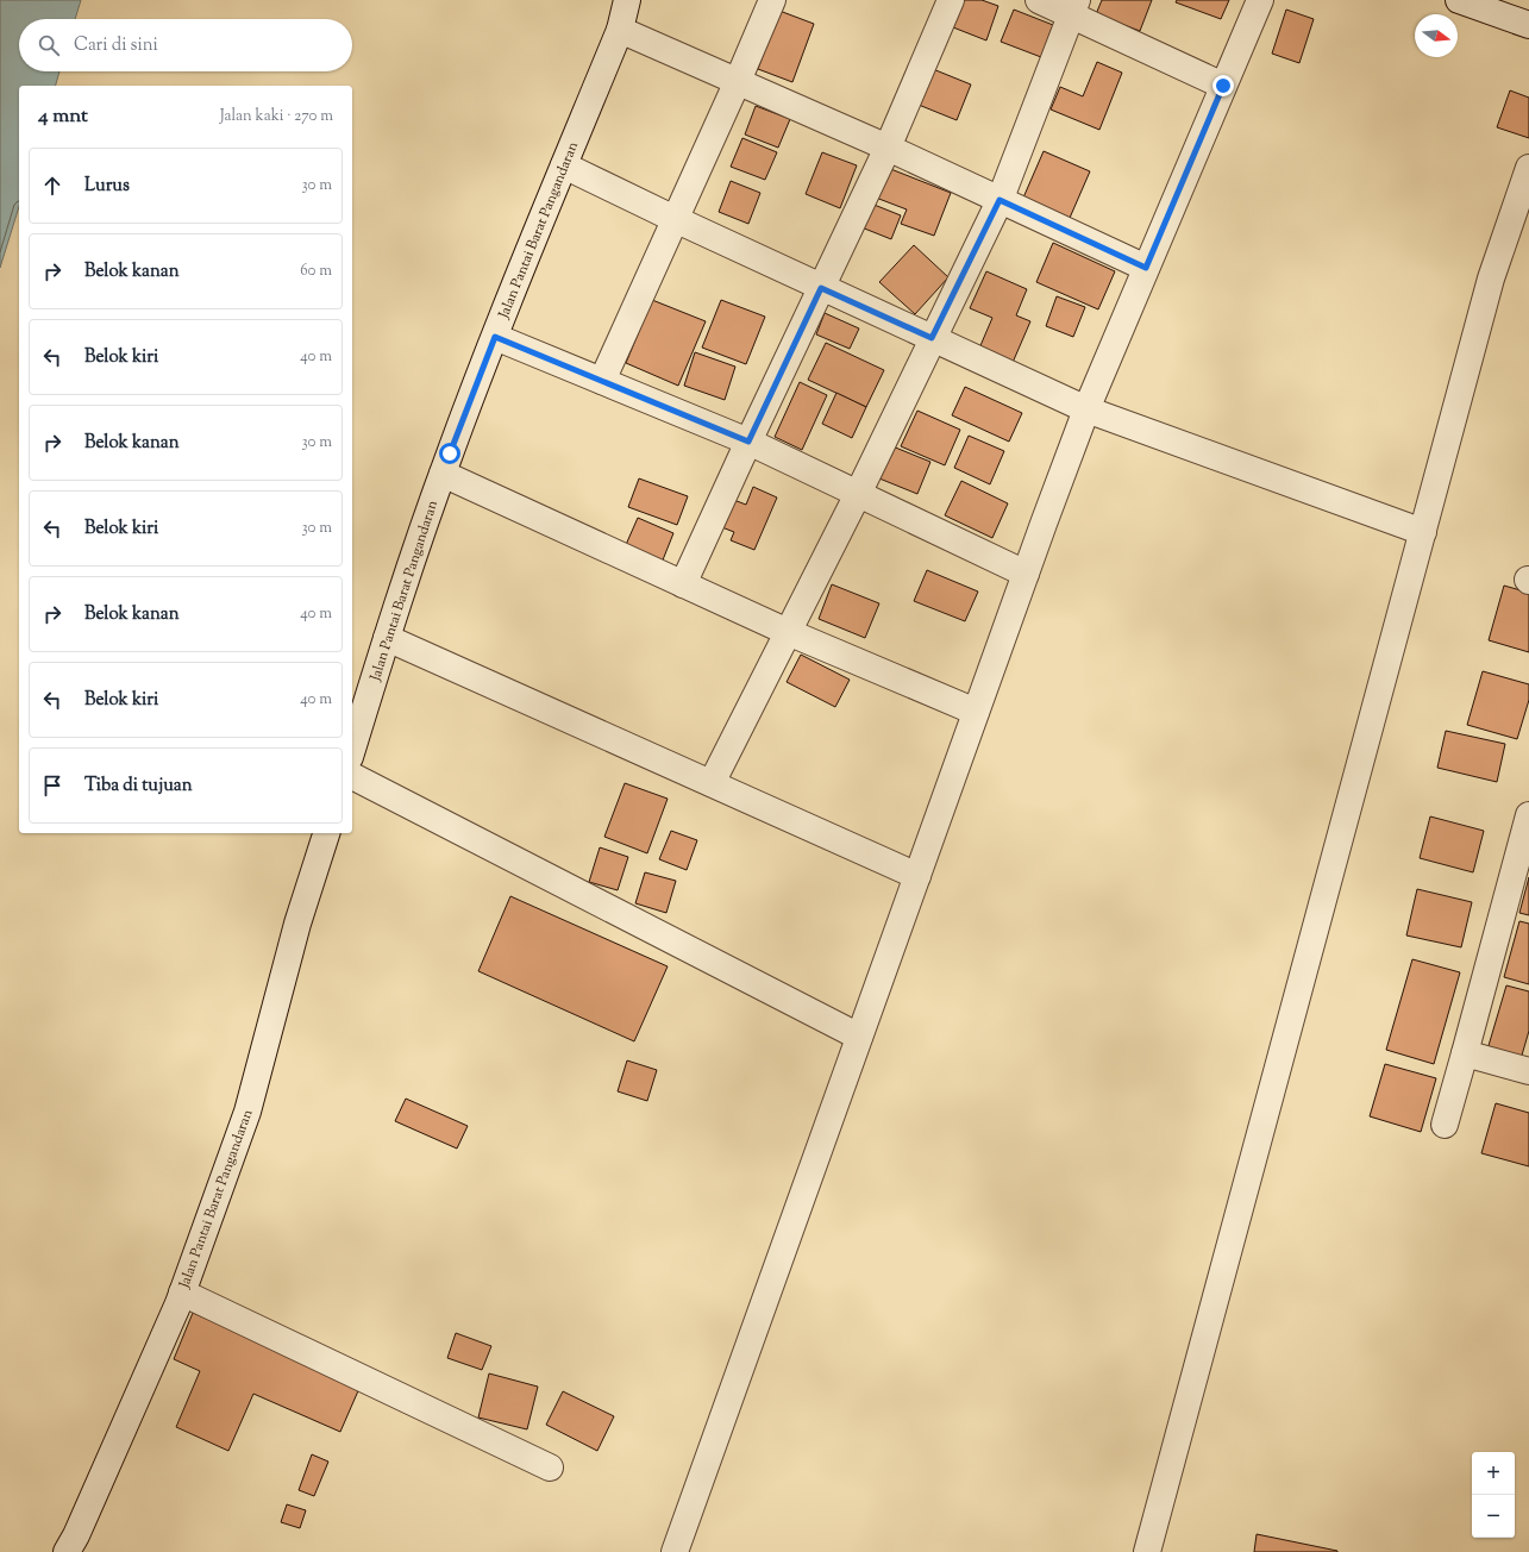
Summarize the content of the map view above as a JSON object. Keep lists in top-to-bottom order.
{
  "streets": {
    "street": ["Jalan Pantai Barat Pangandaran"]
  },
  "north": "right",
  "page": {
    "search": "Cari di sini",
    "heading": ["4 mnt", "Jalan kaki · 270 m"],
    "list": [
      ["Lurus", "30 m"],
      ["Belok kanan", "60 m"],
      ["Belok kiri", "40 m"],
      ["Belok kanan", "30 m"],
      ["Belok kiri", "30 m"],
      ["Belok kanan", "40 m"],
      ["Belok kiri", "40 m"],
      "Tiba di tujuan"
    ],
    "map_buttons": ["+", "−"]
  }
}
